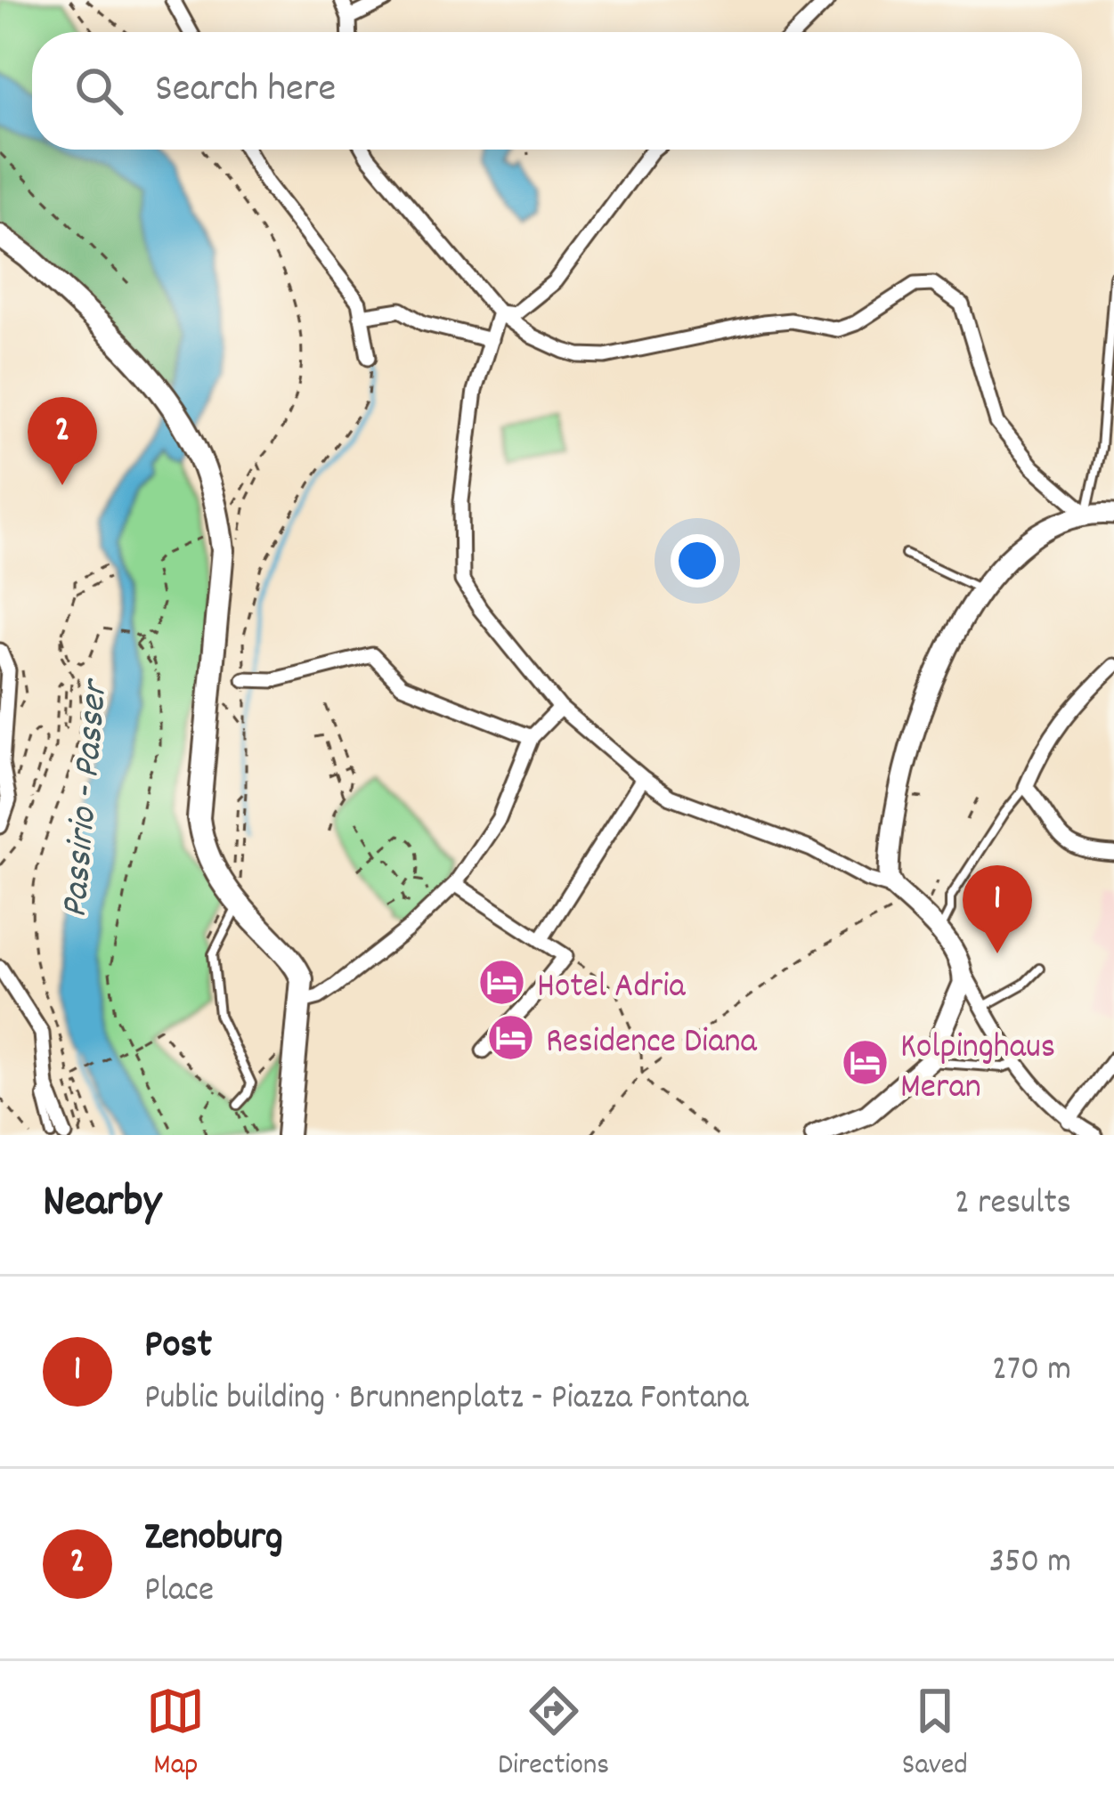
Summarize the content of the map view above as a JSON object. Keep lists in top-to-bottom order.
{
  "water": ["Passirio - Passer"],
  "places": {
    "hotel": ["Hotel Adria", "Residence Diana", "Kolpinghaus Meran"]
  },
  "page": {
    "search": "Search here",
    "pins": ["2", "1"],
    "heading": ["Nearby", "2 results"],
    "list": [
      {
        "mark": "1",
        "name": "Post",
        "note": "Public building · Brunnenplatz - Piazza Fontana",
        "value": "270 m"
      },
      {
        "mark": "2",
        "name": "Zenoburg",
        "note": "Place",
        "value": "350 m"
      }
    ],
    "nav": ["Map", "Directions", "Saved"]
  }
}
